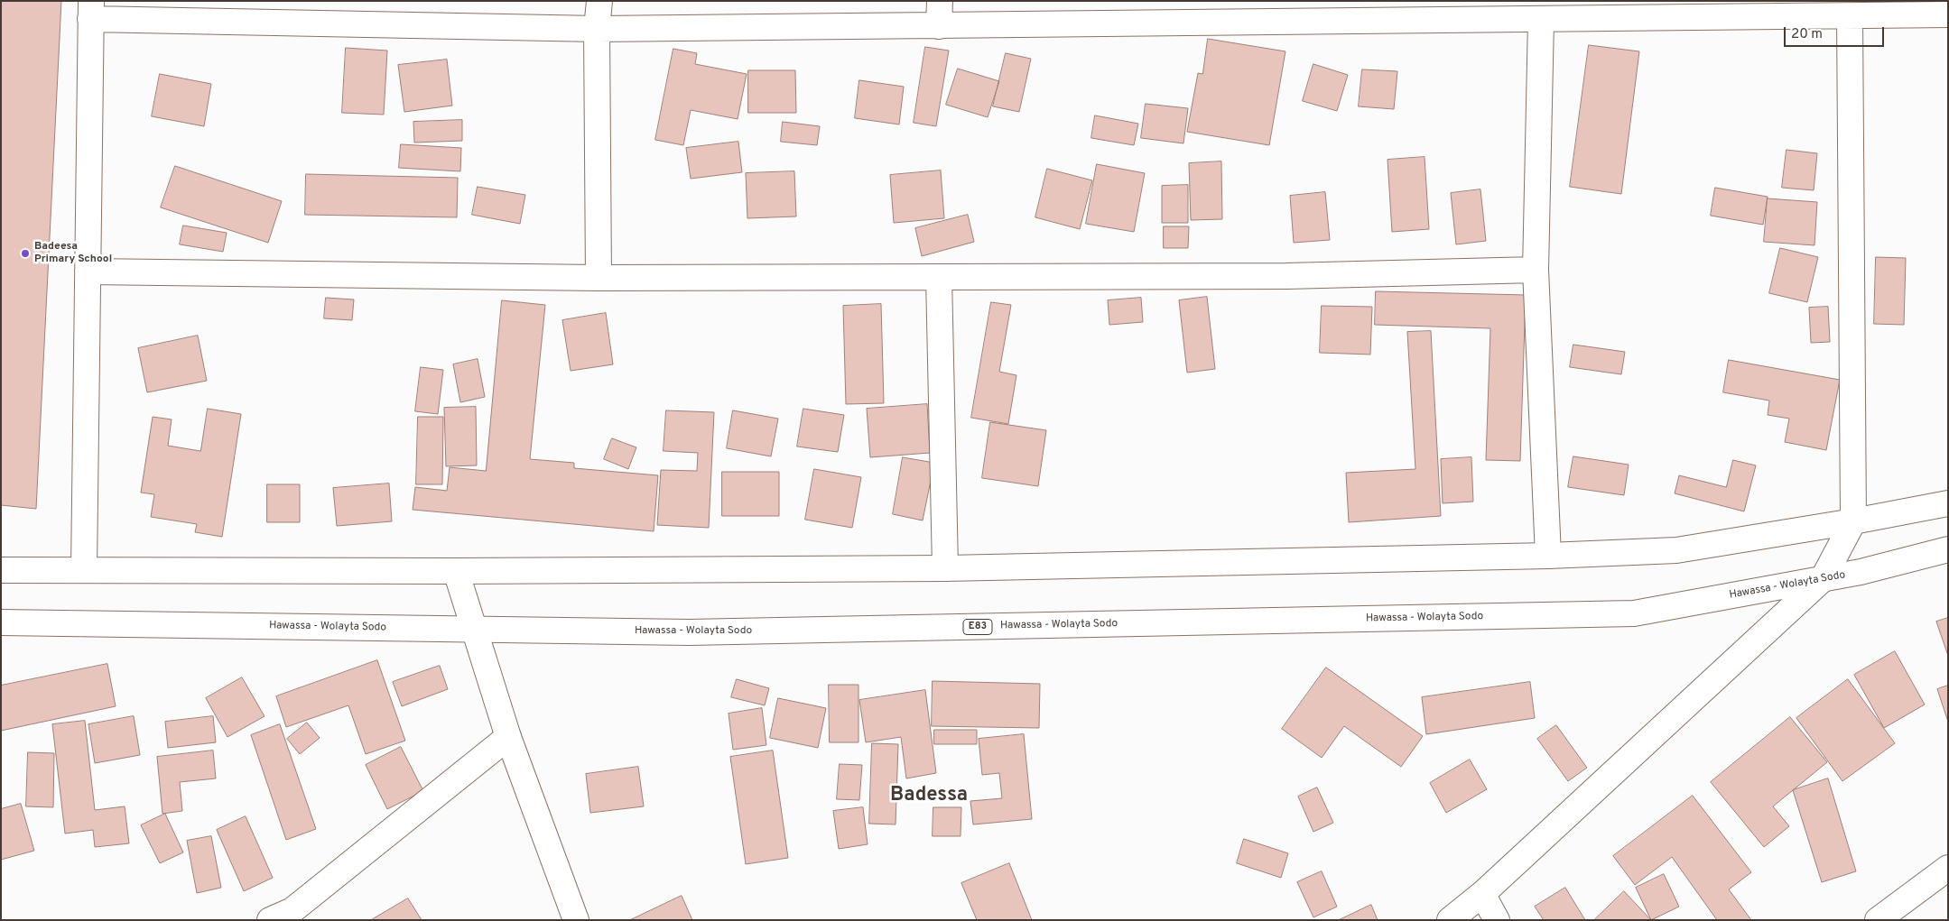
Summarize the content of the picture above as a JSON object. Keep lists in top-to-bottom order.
{
  "streets": {
    "street": ["Hawassa - Wolayta Sodo", "E83"]
  },
  "districts": ["Badessa"],
  "places": ["Badeesa Primary School"],
  "scale_bar": "20 m"
}
